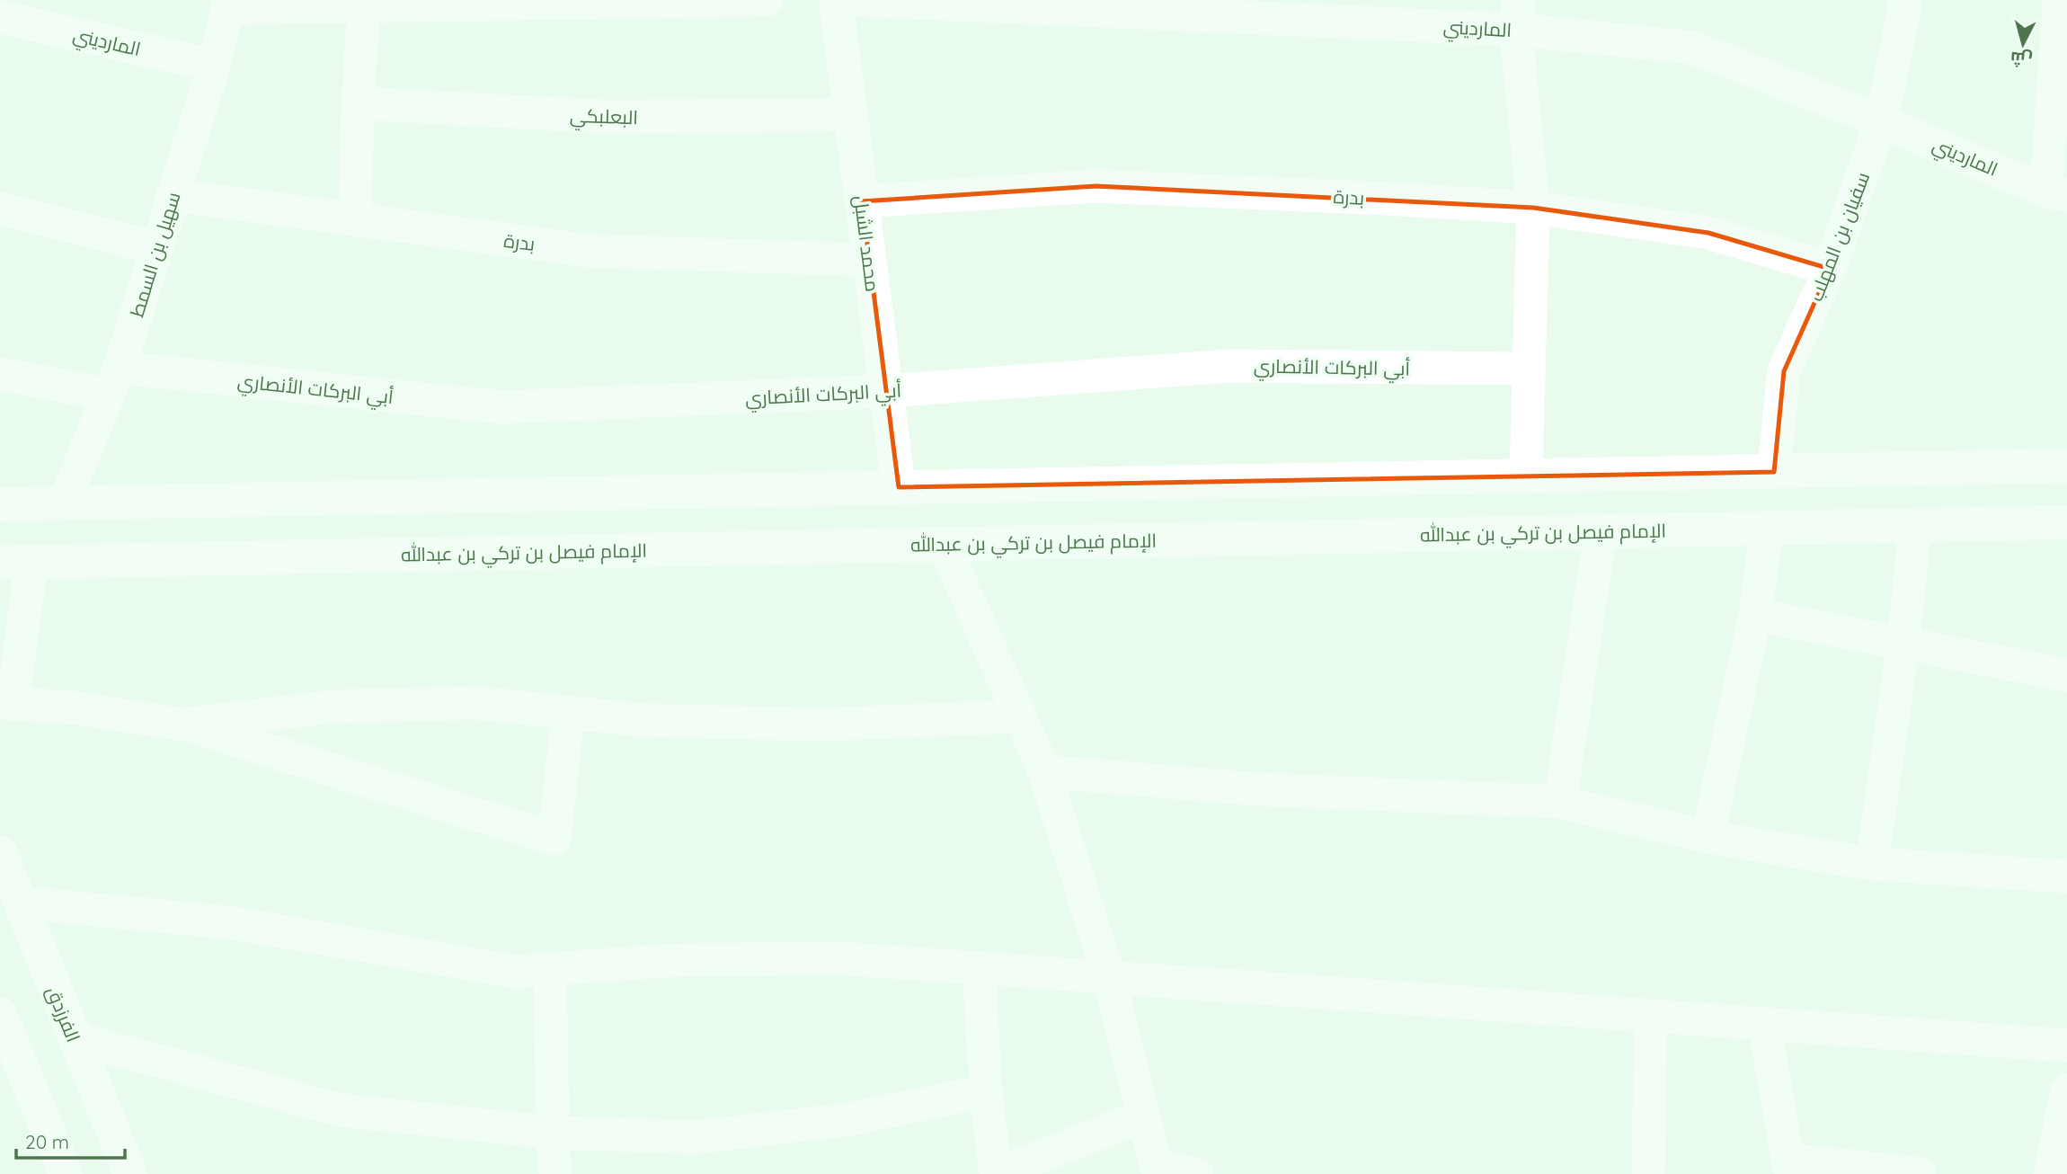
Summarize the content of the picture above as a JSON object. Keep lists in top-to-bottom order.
{
  "streets": {
    "main road": ["محمد الشبل", "الإمام فيصل بن تركي بن عبدالله", "الفرزدق"],
    "street": [
      "المارديني",
      "البعلبكي",
      "بدرة",
      "سفيان بن المهلب",
      "سهيل بن السمط",
      "أبي البركات الأنصاري"
    ]
  },
  "crossings": [
    ["المارديني", "سفيان بن المهلب"],
    ["المارديني", "سهيل بن السمط"],
    ["البعلبكي", "محمد الشبل"],
    ["بدرة", "سفيان بن المهلب"],
    ["بدرة", "محمد الشبل"],
    ["بدرة", "سهيل بن السمط"],
    ["محمد الشبل", "أبي البركات الأنصاري"],
    ["سهيل بن السمط", "أبي البركات الأنصاري"]
  ],
  "scale_bar": "20 m",
  "north": "bottom"
}
